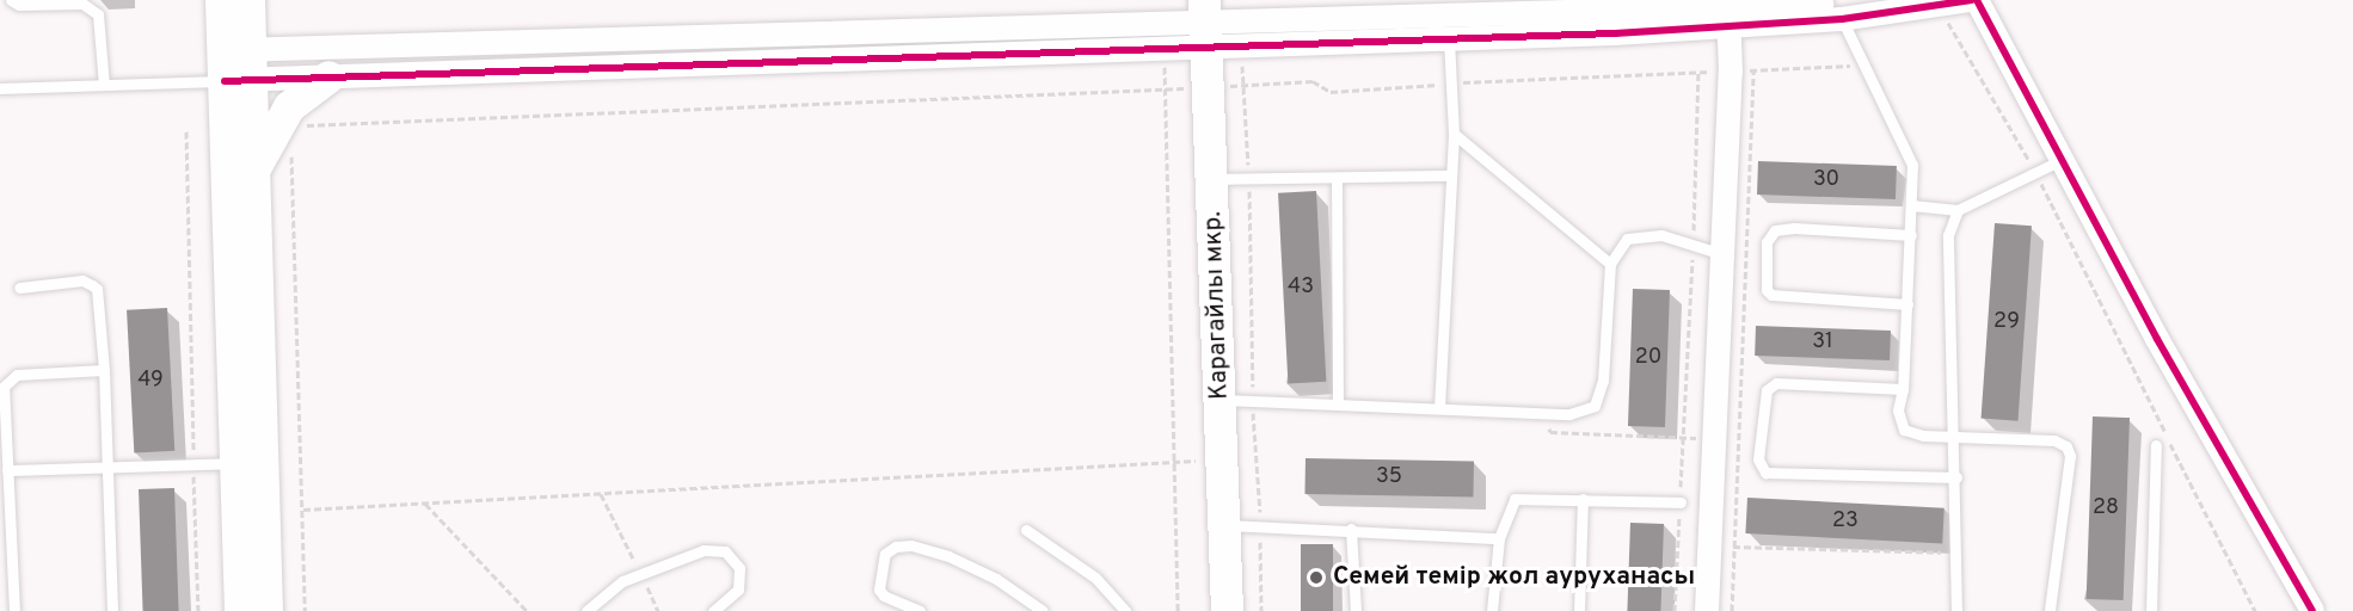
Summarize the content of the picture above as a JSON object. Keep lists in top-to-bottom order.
{
  "streets": {
    "street": ["Карагайлы мкр."]
  },
  "places": ["Семей темір жол ауруханасы"],
  "house_numbers": [
    "30",
    "43",
    "29",
    "31",
    "20",
    "49",
    "35",
    "28",
    "23"
  ]
}
